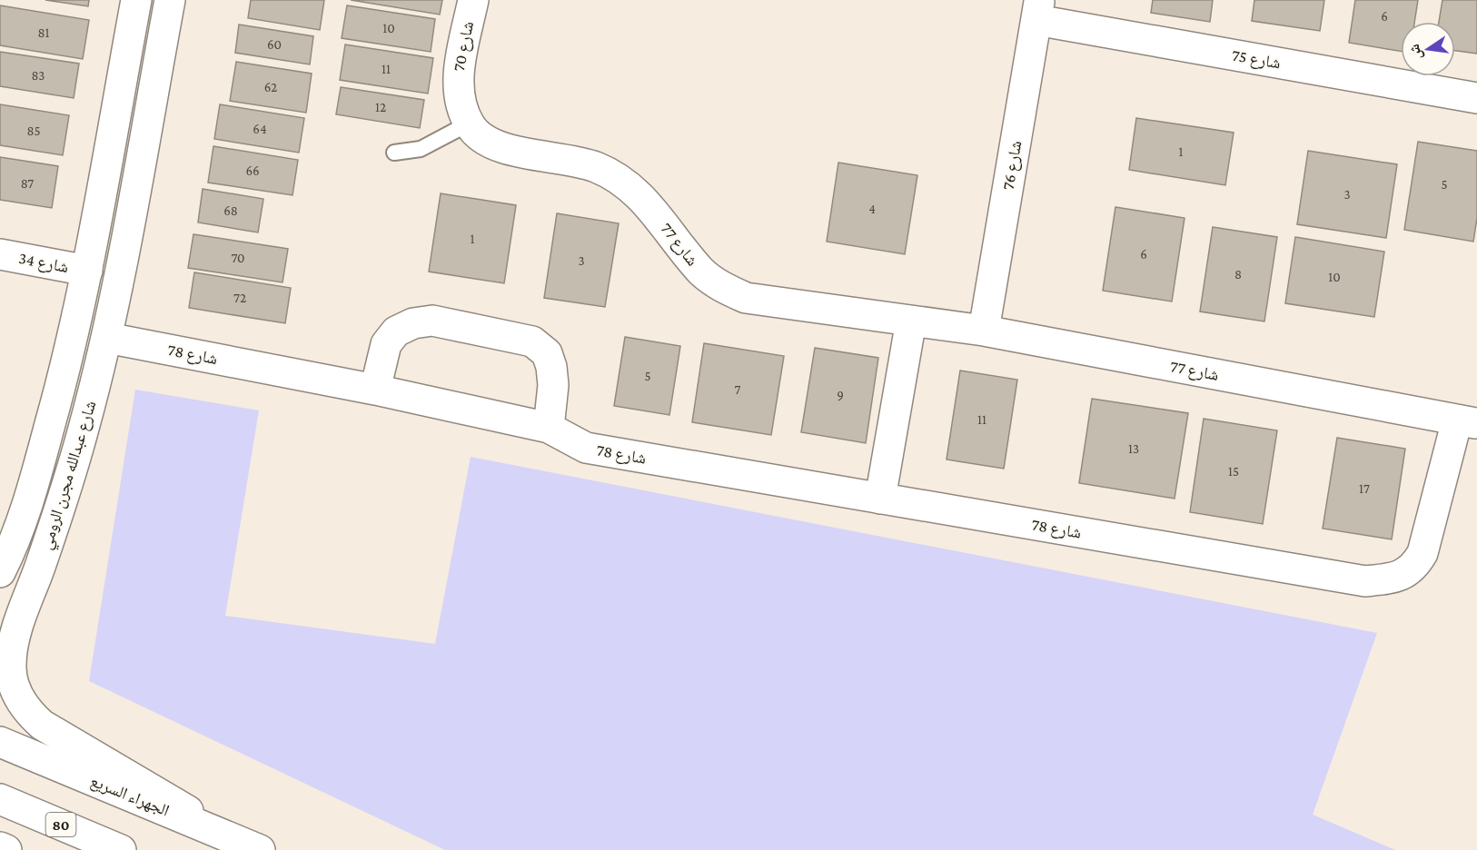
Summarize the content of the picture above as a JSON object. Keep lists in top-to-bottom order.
{
  "streets": {
    "main road": [
      "شارع 70",
      "شارع 75",
      "شارع 76",
      "شارع 77",
      "شارع 34",
      "شارع 78",
      "شارع عبدالله مجرن الرومي",
      "الجهراء السريع",
      "80"
    ]
  },
  "crossings": [
    ["شارع 70", "شارع 77"],
    ["شارع 75", "شارع 76"],
    ["شارع 76", "شارع 77"],
    ["شارع 77", "شارع 78"],
    ["شارع 34", "شارع عبدالله مجرن الرومي"],
    ["شارع 78", "شارع عبدالله مجرن الرومي"],
    ["شارع عبدالله مجرن الرومي", "الجهراء السريع"]
  ],
  "house_numbers": [
    "6",
    "10",
    "81",
    "60",
    "11",
    "83",
    "62",
    "12",
    "64",
    "85",
    "1",
    "66",
    "87",
    "5",
    "3",
    "4",
    "68",
    "1",
    "6",
    "70",
    "3",
    "8",
    "10",
    "72",
    "5",
    "7",
    "9",
    "11",
    "13",
    "15",
    "17"
  ],
  "north": "left"
}
